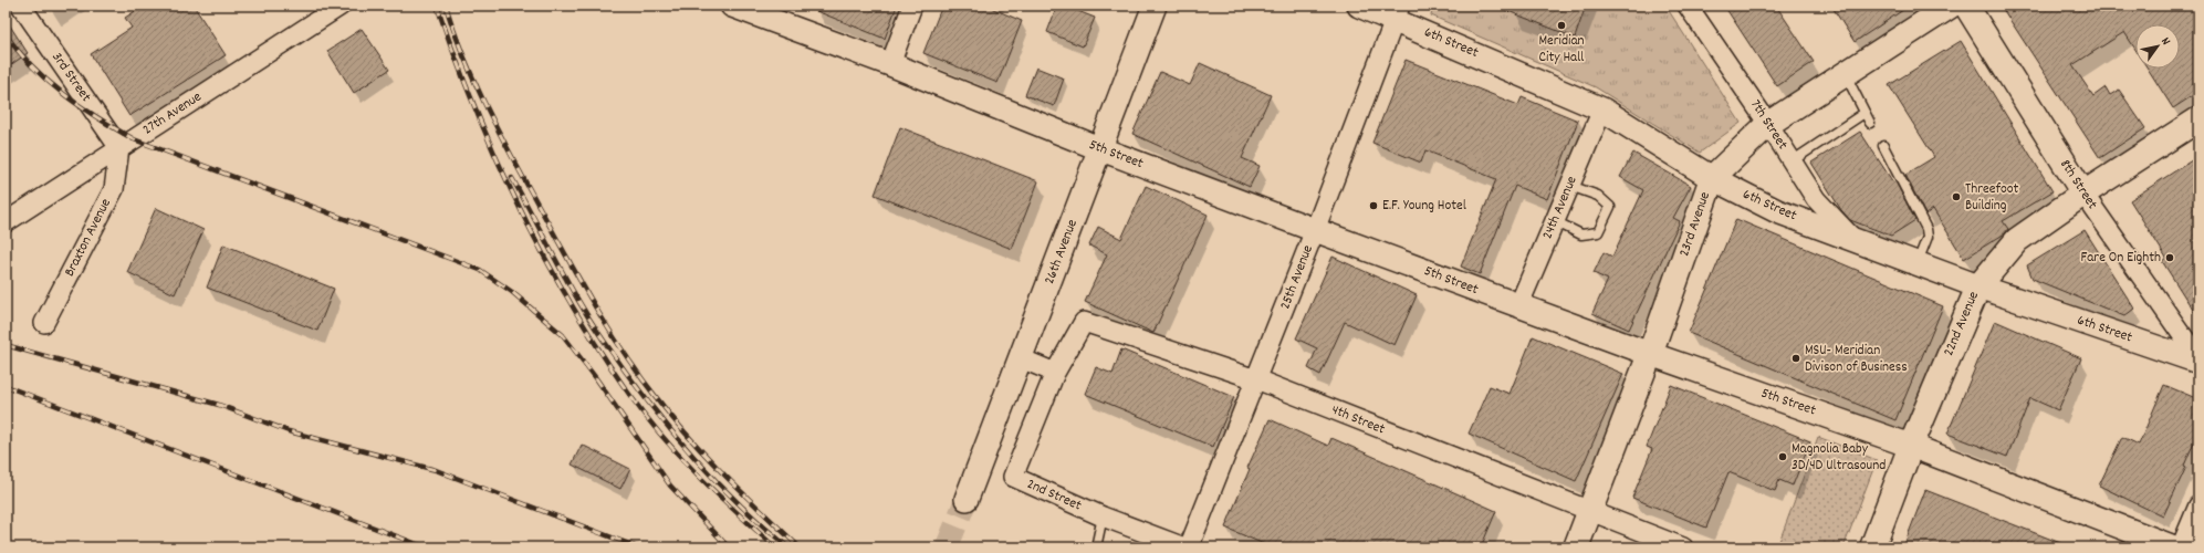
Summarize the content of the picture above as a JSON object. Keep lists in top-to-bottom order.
{
  "streets": {
    "main road": ["8th Street", "23rd Avenue", "22nd Avenue"],
    "street": [
      "6th Street",
      "3rd Street",
      "27th Avenue",
      "7th Street",
      "5th Street",
      "24th Avenue",
      "Braxton Avenue",
      "26th Avenue",
      "25th Avenue",
      "4th Street",
      "2nd Street"
    ]
  },
  "crossings": [
    ["6th Street", "7th Street"],
    ["6th Street", "24th Avenue"],
    ["6th Street", "23rd Avenue"],
    ["6th Street", "25th Avenue"],
    ["6th Street", "22nd Avenue"],
    ["3rd Street", "27th Avenue"],
    ["3rd Street", "Braxton Avenue"],
    ["27th Avenue", "Braxton Avenue"],
    ["7th Street", "23rd Avenue"],
    ["5th Street", "24th Avenue"],
    ["5th Street", "23rd Avenue"],
    ["5th Street", "26th Avenue"],
    ["5th Street", "25th Avenue"],
    ["5th Street", "22nd Avenue"],
    ["8th Street", "22nd Avenue"],
    ["23rd Avenue", "4th Street"],
    ["25th Avenue", "4th Street"],
    ["4th Street", "2nd Street"]
  ],
  "places": [
    "Meridian City Hall",
    "Threefoot Building",
    "E.F. Young Hotel",
    "Fare On Eighth",
    "MSU- Meridian Divison of Business",
    "Magnolia Baby 3D/4D Ultrasound"
  ],
  "north": "top right"
}
